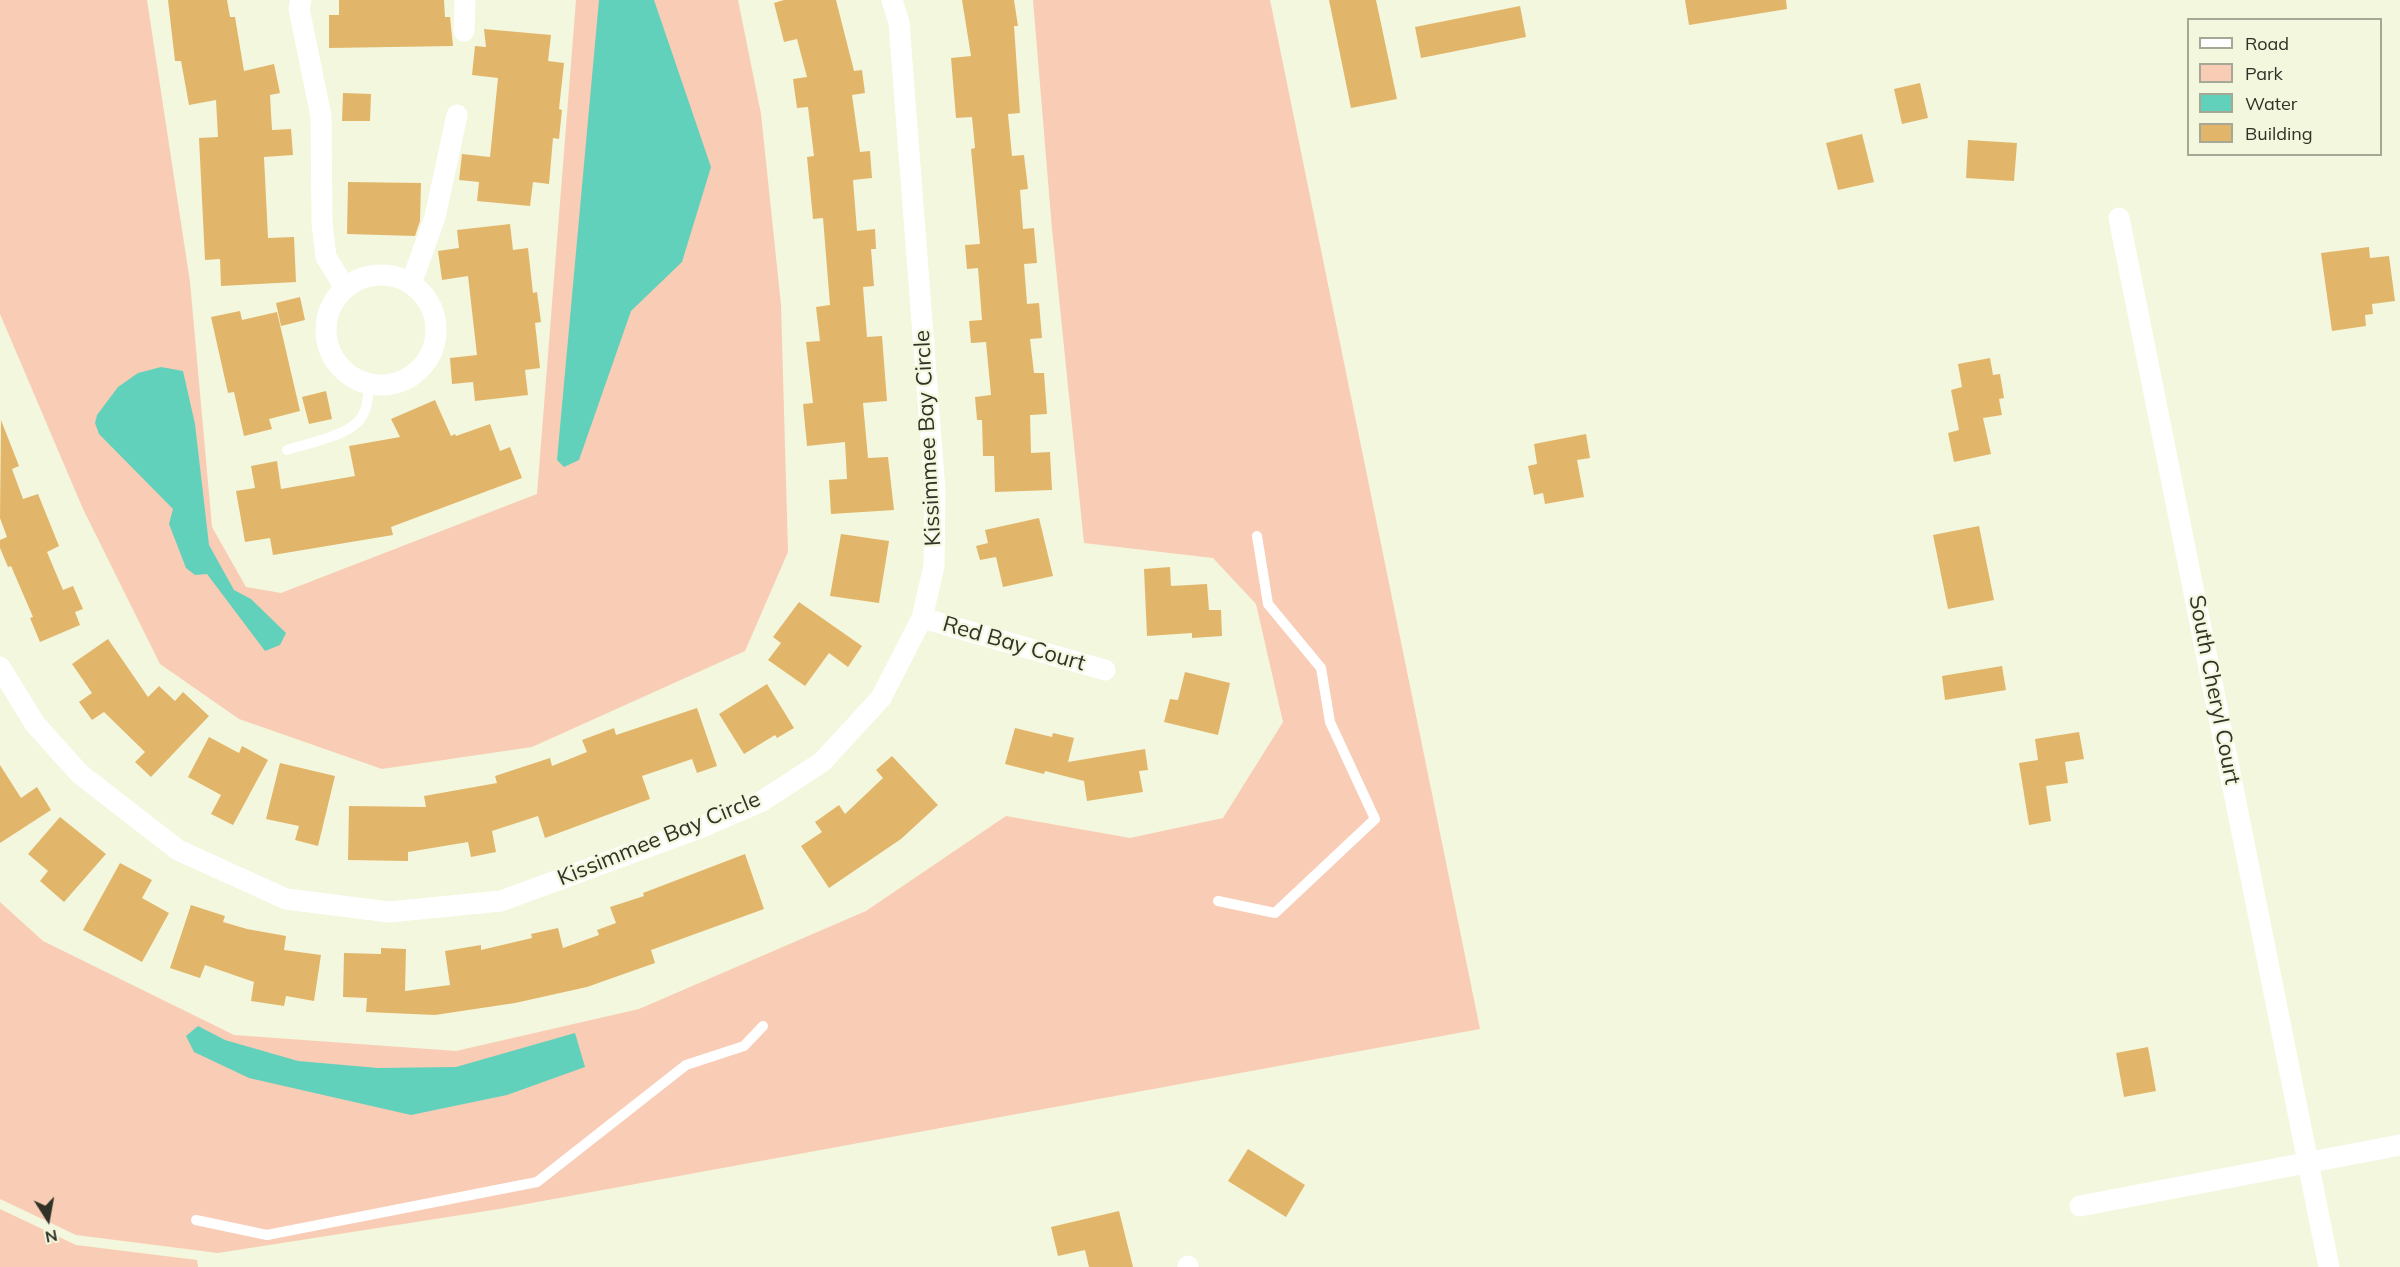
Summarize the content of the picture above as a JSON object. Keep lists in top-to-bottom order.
{
  "streets": {
    "street": ["Kissimmee Bay Circle", "Red Bay Court", "South Cheryl Court"]
  },
  "crossings": [
    ["Kissimmee Bay Circle", "Red Bay Court"]
  ],
  "legend": [
    "Road",
    "Park",
    "Water",
    "Building"
  ],
  "north": "bottom"
}
